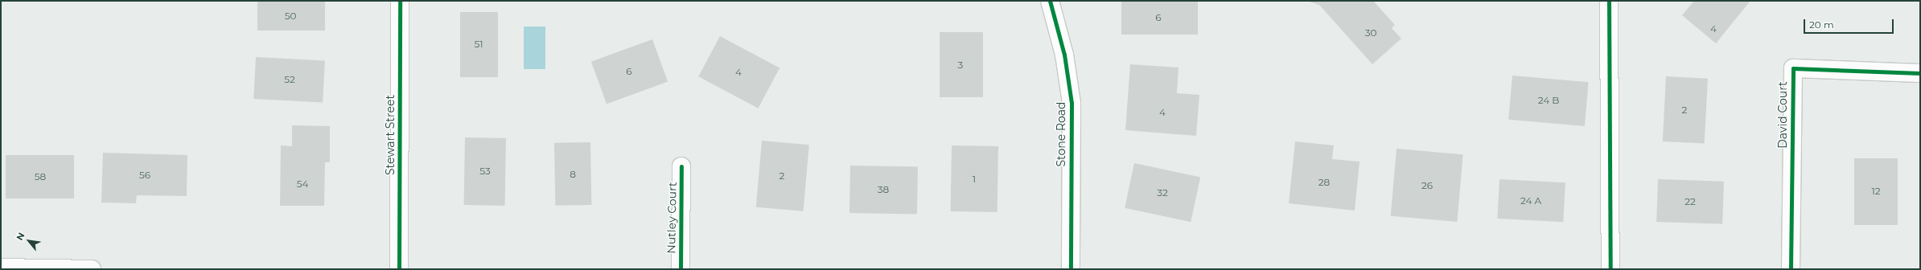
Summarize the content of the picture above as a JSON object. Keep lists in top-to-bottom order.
{
  "streets": {
    "street": [
      "David Court",
      "Stone Road",
      "Stewart Street",
      "Nutley Court"
    ]
  },
  "house_numbers": [
    "50",
    "6",
    "4",
    "30",
    "51",
    "3",
    "6",
    "4",
    "52",
    "24 B",
    "2",
    "4",
    "53",
    "8",
    "56",
    "2",
    "58",
    "1",
    "28",
    "54",
    "26",
    "38",
    "12",
    "32",
    "24 A",
    "22"
  ],
  "scale_bar": "20 m",
  "north": "top left"
}
